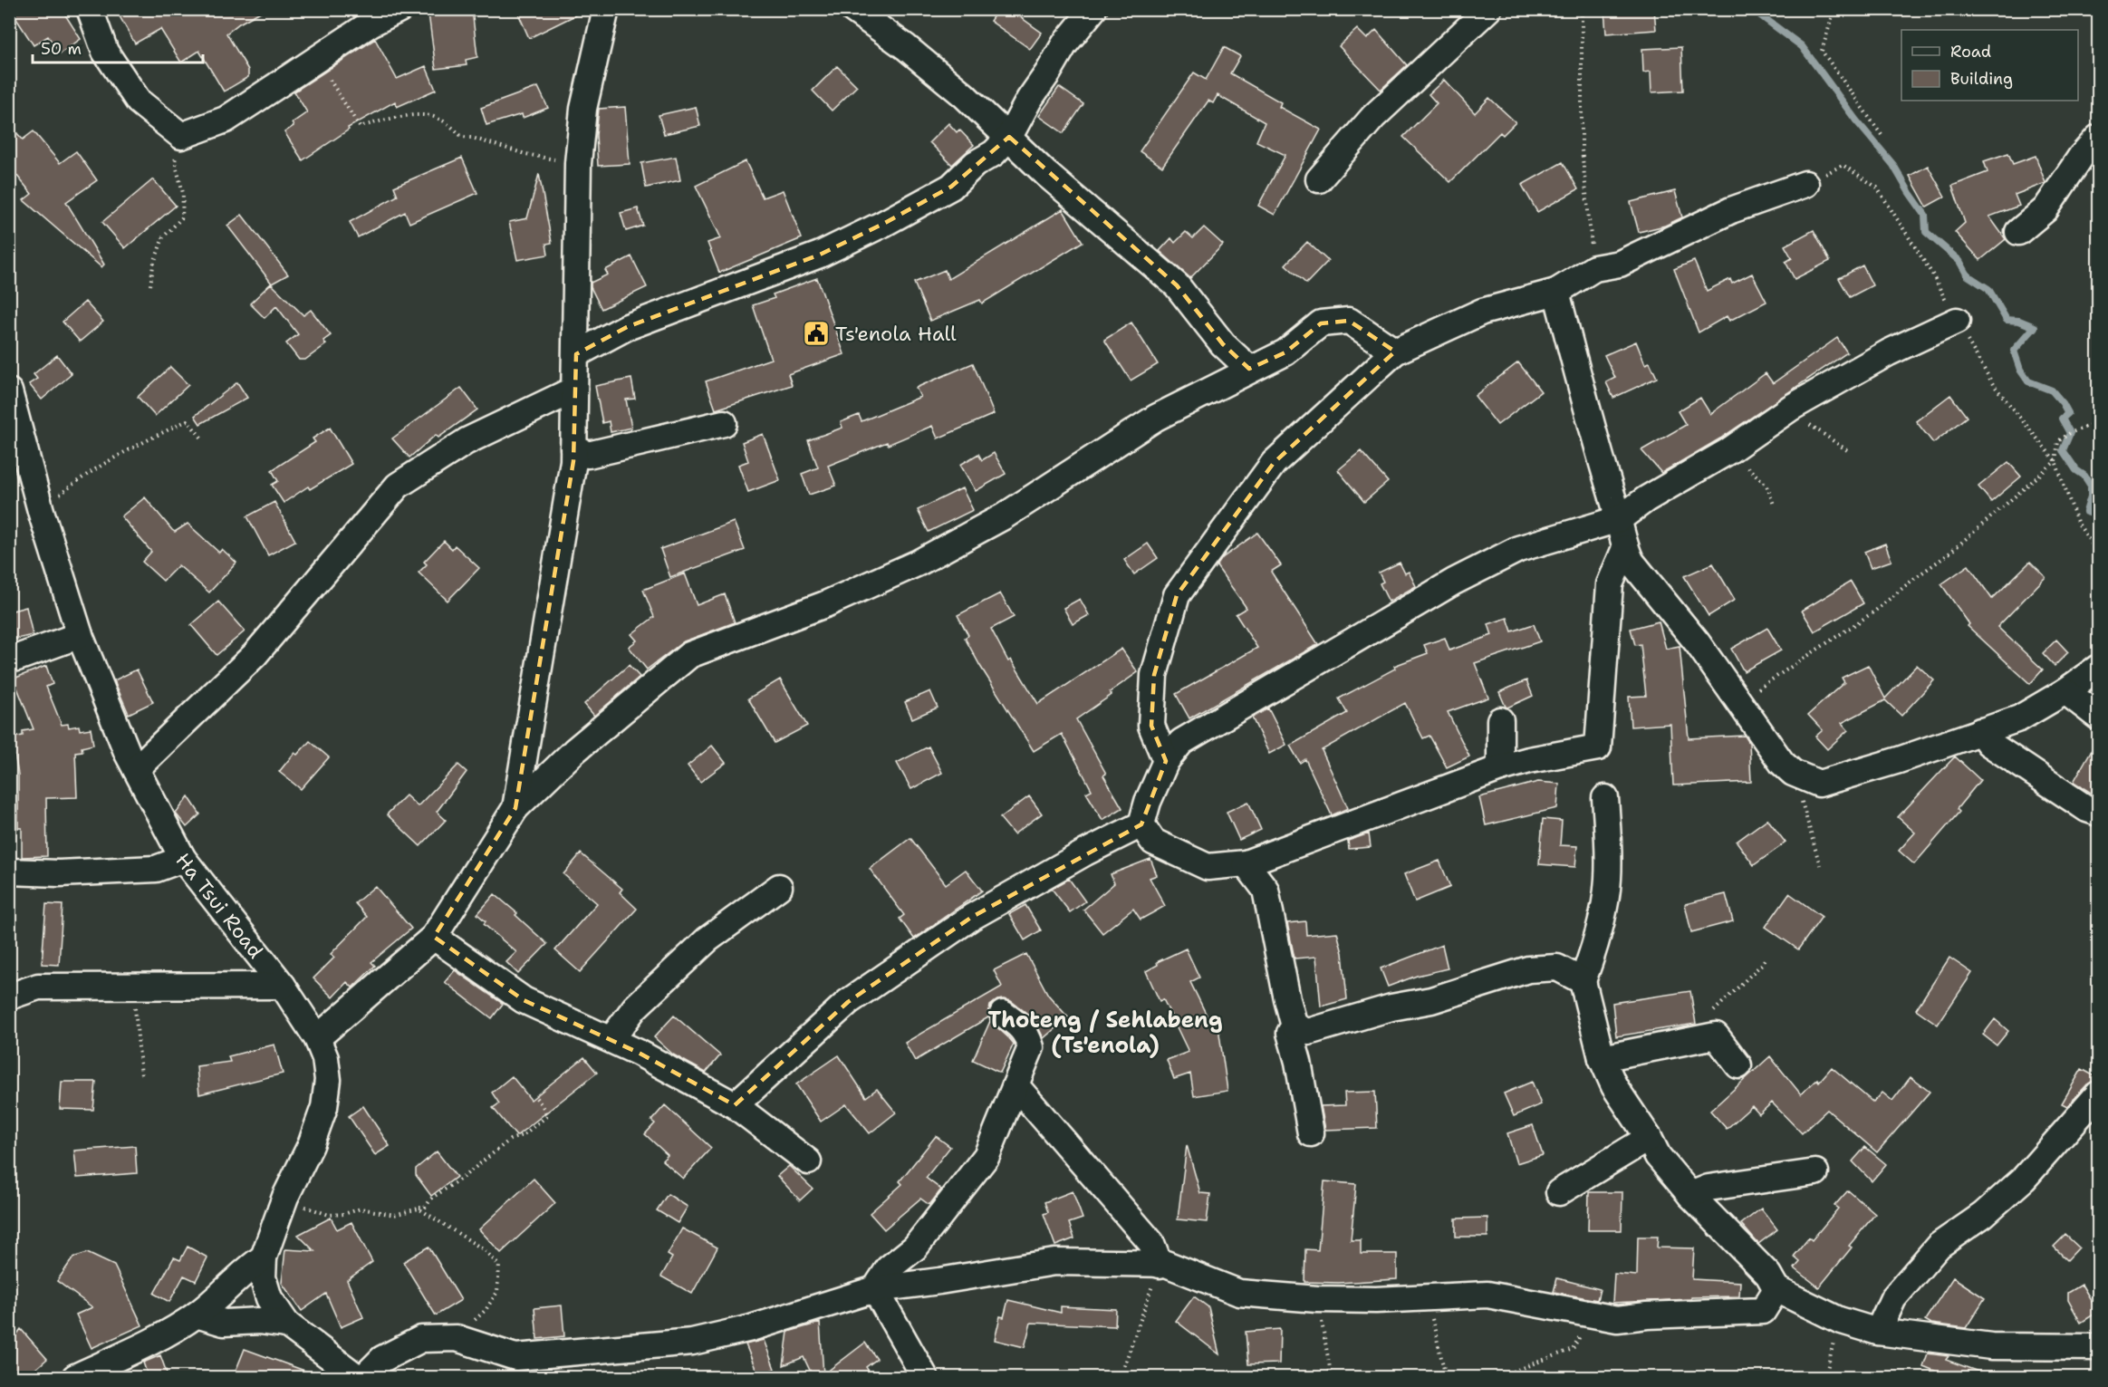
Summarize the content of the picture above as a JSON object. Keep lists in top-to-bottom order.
{
  "streets": {
    "street": ["Ha Tsui Road"]
  },
  "districts": ["Thoteng / Sehlabeng (Ts'enola)"],
  "places": {
    "public building": ["Ts'enola Hall"]
  },
  "legend": ["Road", "Building"],
  "scale_bar": "50 m"
}
